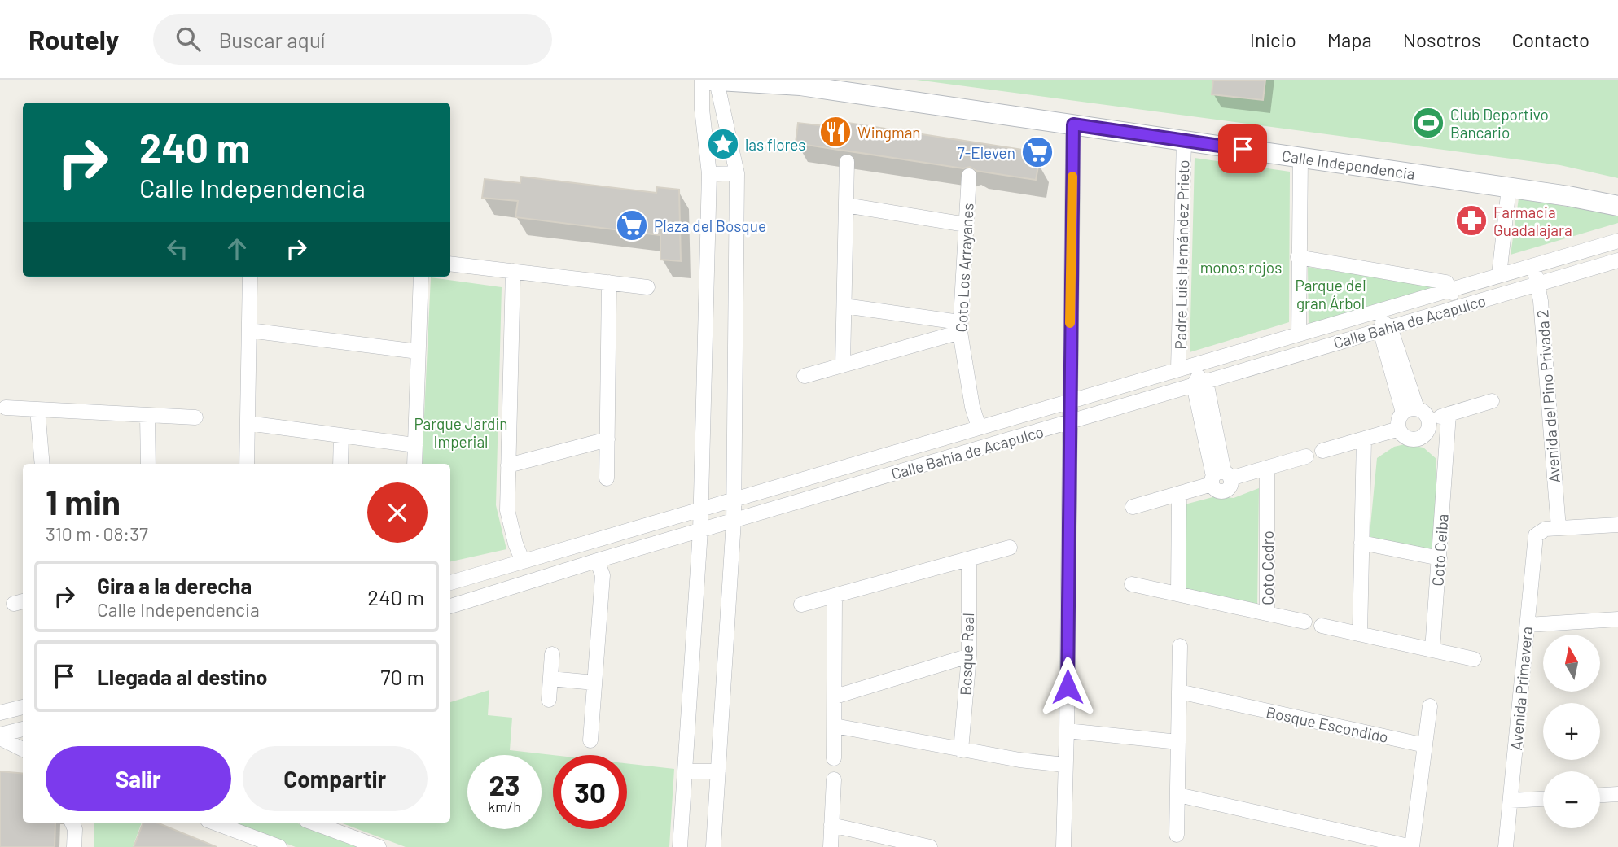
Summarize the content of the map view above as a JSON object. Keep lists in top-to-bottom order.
{
  "streets": {
    "street": [
      "Calle Independencia",
      "Padre Luis Hernández Prieto",
      "Coto Los Arrayanes",
      "Calle Bahía de Acapulco",
      "Avenida del Pino Privada 2",
      "Coto Ceiba",
      "Coto Cedro",
      "Bosque Real",
      "Avenida Primavera",
      "Bosque Escondido"
    ]
  },
  "crossings": [
    ["Calle Independencia", "Padre Luis Hernández Prieto"],
    ["Padre Luis Hernández Prieto", "Calle Bahía de Acapulco"],
    ["Coto Los Arrayanes", "Calle Bahía de Acapulco"],
    ["Calle Bahía de Acapulco", "Avenida del Pino Privada 2"],
    ["Avenida del Pino Privada 2", "Avenida Primavera"]
  ],
  "parks": ["monos rojos", "Parque del gran Árbol", "Parque Jardin Imperial"],
  "places": {
    "sports": ["Club Deportivo Bancario"],
    "restaurant": ["Wingman"],
    "place": ["las flores"],
    "supermarket": ["7-Eleven", "Plaza del Bosque"],
    "pharmacy": ["Farmacia Guadalajara"]
  },
  "north": "top",
  "page": {
    "header": "Routely",
    "search": "Buscar aquí",
    "nav": [
      "Inicio",
      "Mapa",
      "Nosotros",
      "Contacto"
    ],
    "turn": ["240 m", "Calle Independencia"],
    "heading": ["1 min", "310 m · 08:37"],
    "list": [
      {
        "name": "Gira a la derecha",
        "note": "Calle Independencia",
        "value": "240 m"
      },
      {
        "name": "Llegada al destino",
        "value": "70 m"
      }
    ],
    "map_buttons": ["+", "−"],
    "buttons": ["Salir", "Compartir"],
    "speed": "23 km/h",
    "limit": "30"
  }
}
